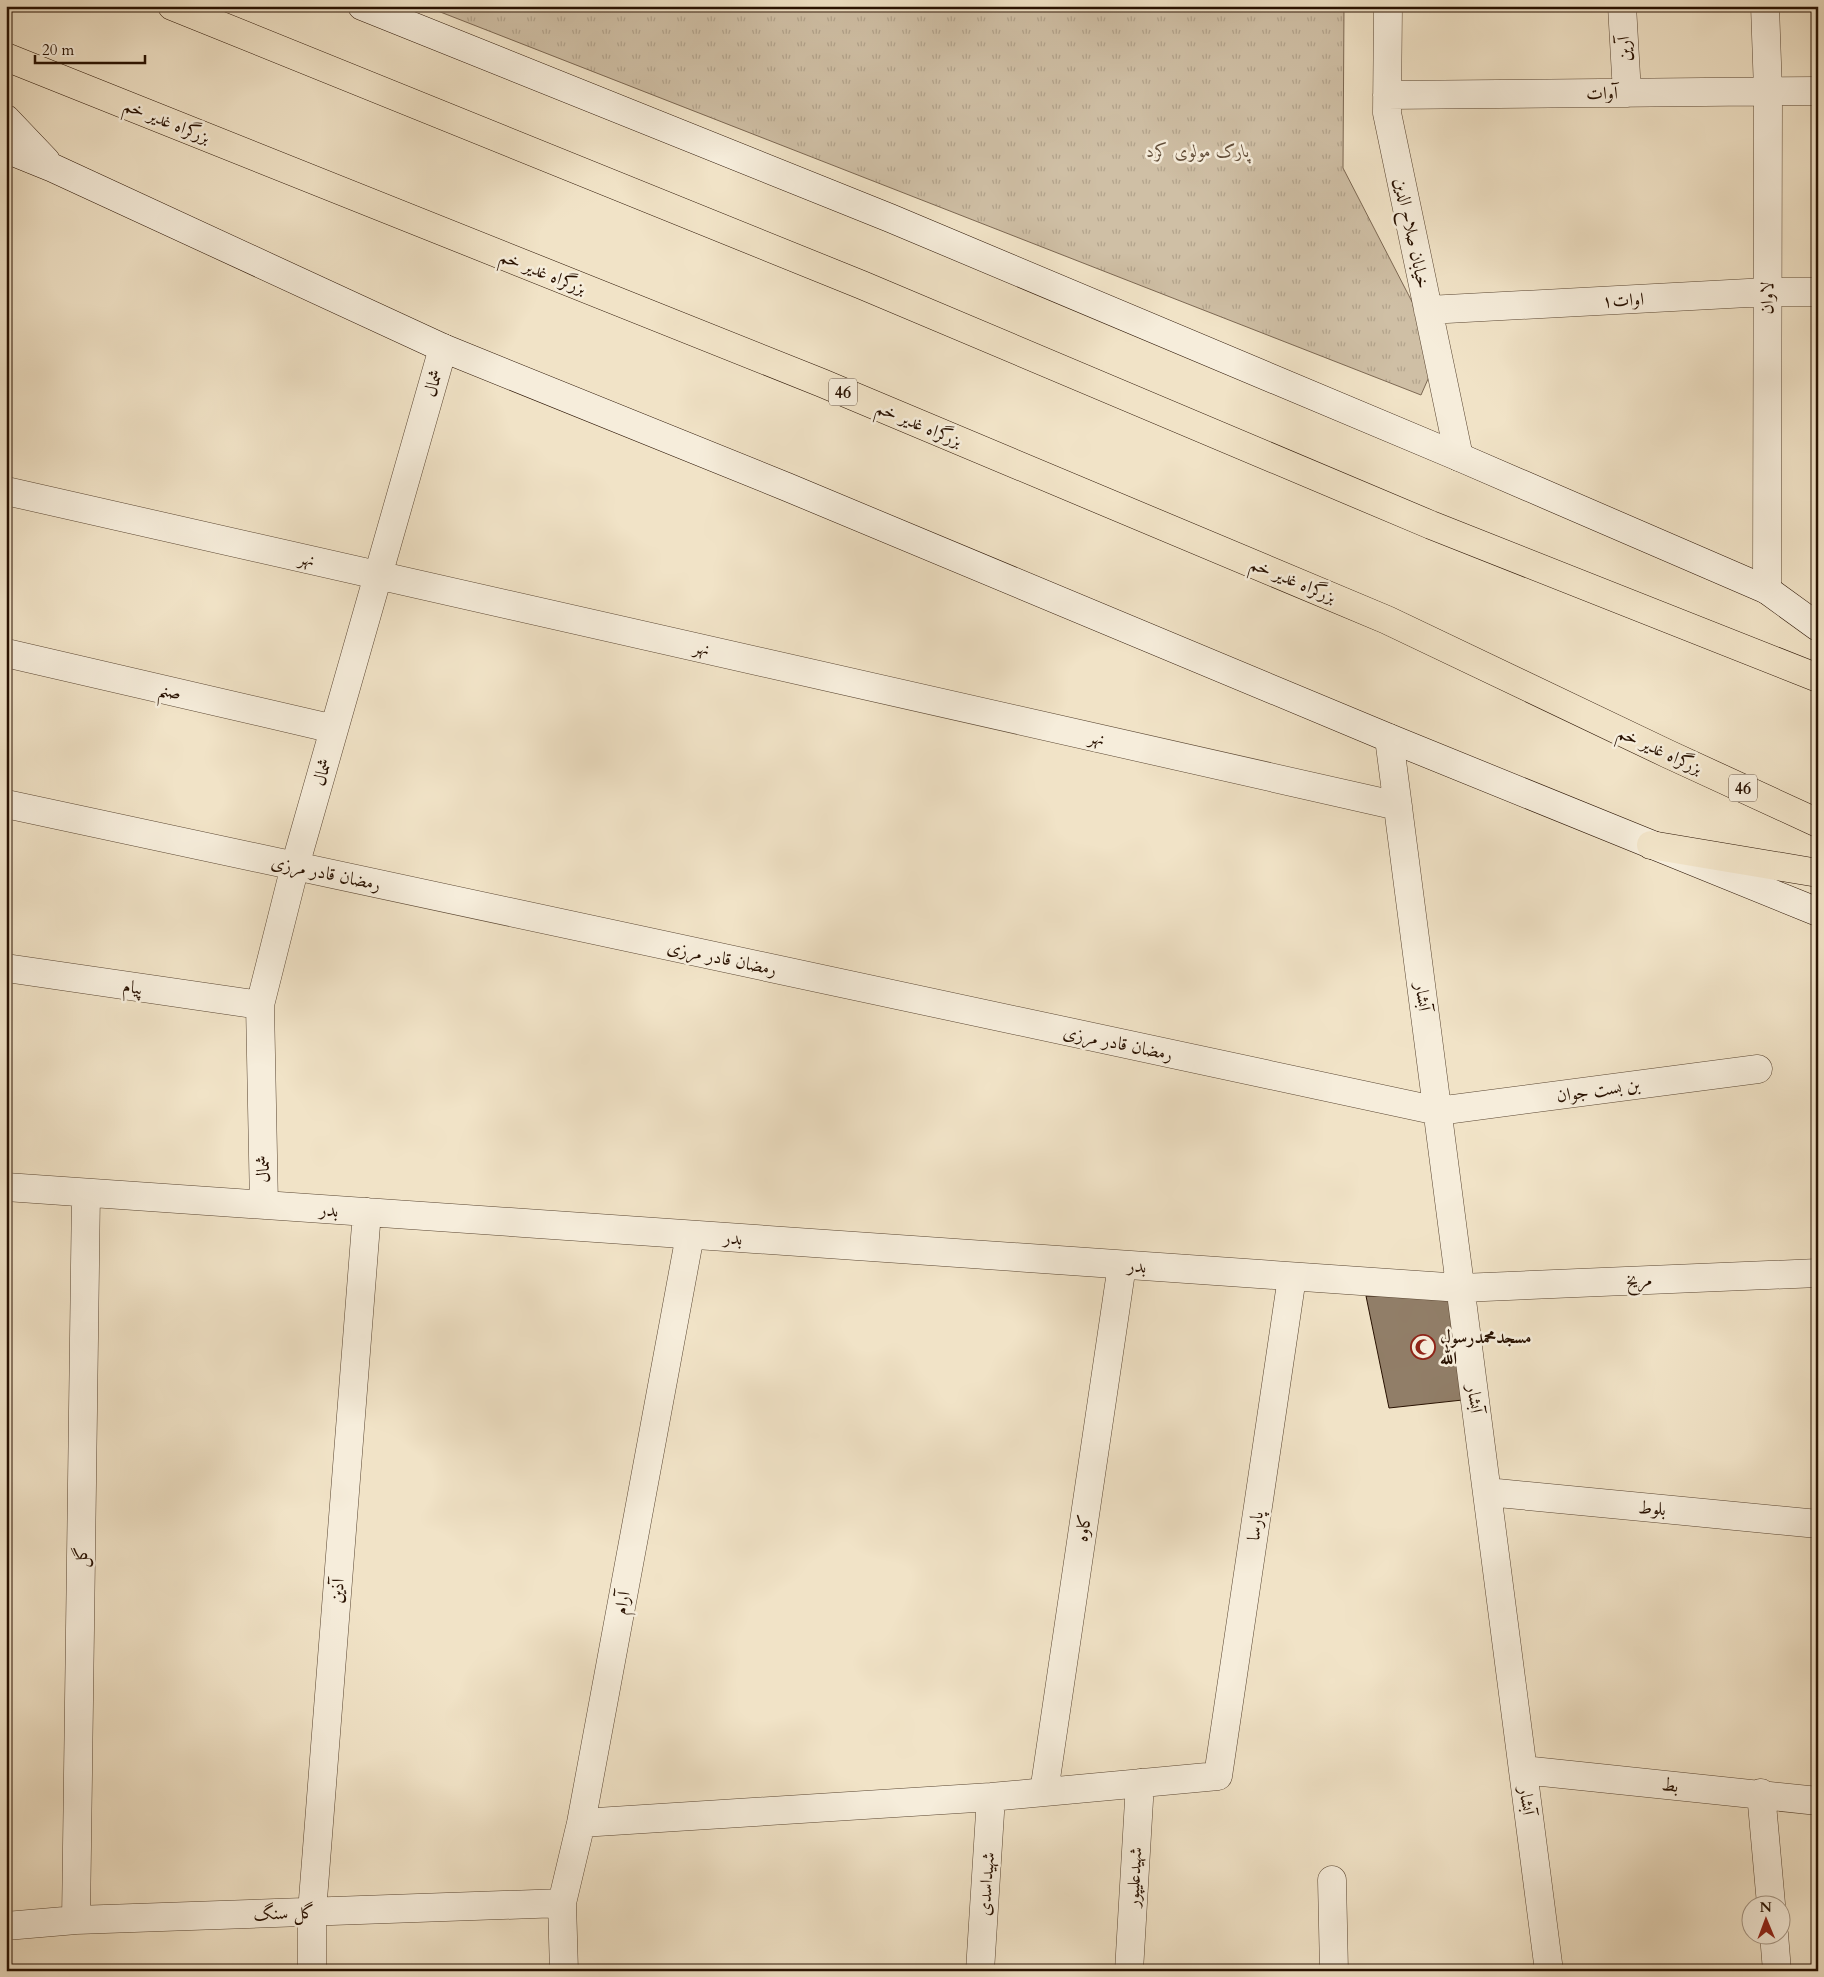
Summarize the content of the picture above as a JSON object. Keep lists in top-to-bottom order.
{
  "streets": {
    "highway": ["بزرگراه غدیر خم", "46"],
    "street": [
      "آرین",
      "آوات",
      "خیابان صلاح الدین",
      "لاوان",
      "اوات۱",
      "شمال",
      "نهر",
      "صنم",
      "رمضان قادر مرزی",
      "پیام",
      "آبشار",
      "بن بست جوان",
      "بدر",
      "مریخ",
      "بلوط",
      "پارسا",
      "کاوه",
      "گل",
      "آذین",
      "آرام",
      "بط",
      "شهیدعلیپور",
      "شهیداسدی",
      "گل سنگ"
    ]
  },
  "crossings": [
    ["آرین", "آوات"],
    ["آوات", "خیابان صلاح الدین"],
    ["آوات", "لاوان"],
    ["خیابان صلاح الدین", "اوات۱"],
    ["لاوان", "اوات۱"],
    ["شمال", "نهر"],
    ["شمال", "صنم"],
    ["شمال", "رمضان قادر مرزی"],
    ["شمال", "پیام"],
    ["شمال", "بدر"],
    ["نهر", "آبشار"],
    ["رمضان قادر مرزی", "آبشار"],
    ["رمضان قادر مرزی", "بن بست جوان"],
    ["آبشار", "بن بست جوان"],
    ["آبشار", "بدر"],
    ["آبشار", "مریخ"],
    ["آبشار", "بلوط"],
    ["آبشار", "بط"],
    ["بدر", "مریخ"],
    ["بدر", "پارسا"],
    ["بدر", "کاوه"],
    ["بدر", "گل"],
    ["بدر", "آذین"],
    ["بدر", "آرام"],
    ["پارسا", "شهیدعلیپور"],
    ["گل", "گل سنگ"],
    ["آذین", "گل سنگ"],
    ["آرام", "گل سنگ"]
  ],
  "parks": ["پارک مولوی کرد"],
  "places": {
    "mosque": ["مسجدمحمدرسول الله"]
  },
  "scale_bar": "20 m",
  "north": "top"
}
